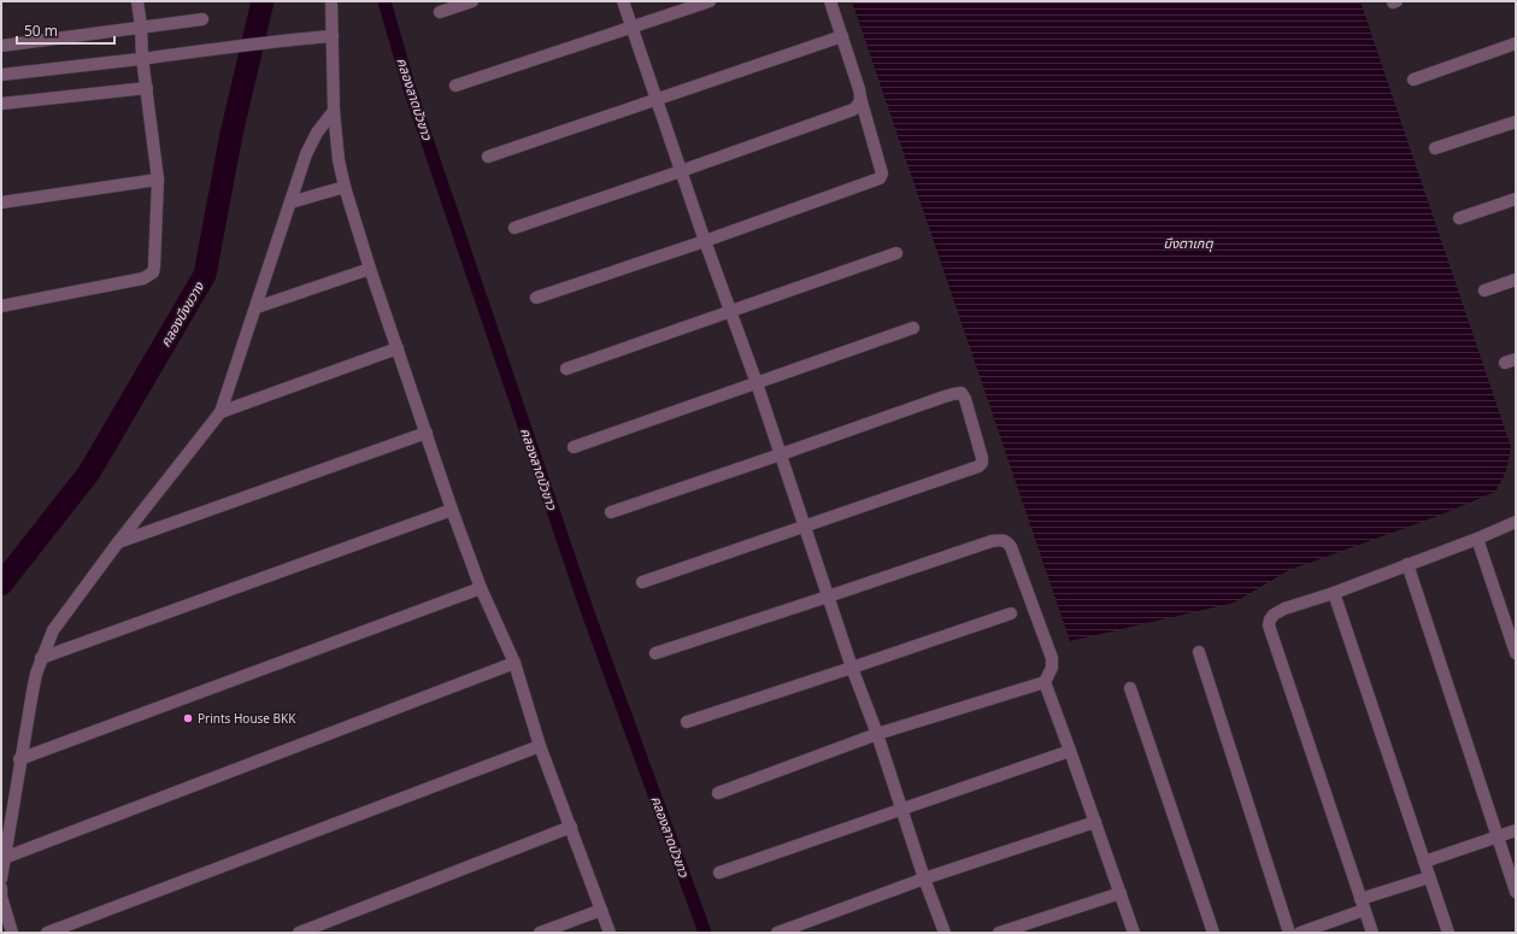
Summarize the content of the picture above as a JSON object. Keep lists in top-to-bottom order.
{
  "water": ["คลองลาดบัวขาว", "บึงตาเกตุ", "คลองบึงขวาง"],
  "places": ["Prints House BKK"],
  "scale_bar": "50 m"
}
